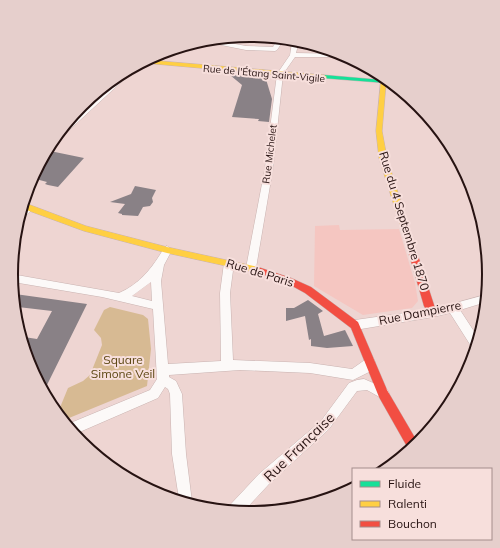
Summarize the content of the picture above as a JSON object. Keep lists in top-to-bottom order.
{
  "streets": {
    "street": [
      "Rue de l'Étang Saint-Vigile",
      "Rue Michelet",
      "Rue du 4 Septembre 1870",
      "Rue de Paris",
      "Rue Dampierre",
      "Rue Française"
    ]
  },
  "crossings": [
    ["Rue de l'Étang Saint-Vigile", "Rue Michelet"],
    ["Rue Michelet", "Rue de Paris"],
    ["Rue du 4 Septembre 1870", "Rue Dampierre"],
    ["Rue de Paris", "Rue Dampierre"]
  ],
  "parks": ["Square Simone Veil"],
  "legend": ["Fluide", "Ralenti", "Bouchon"]
}
